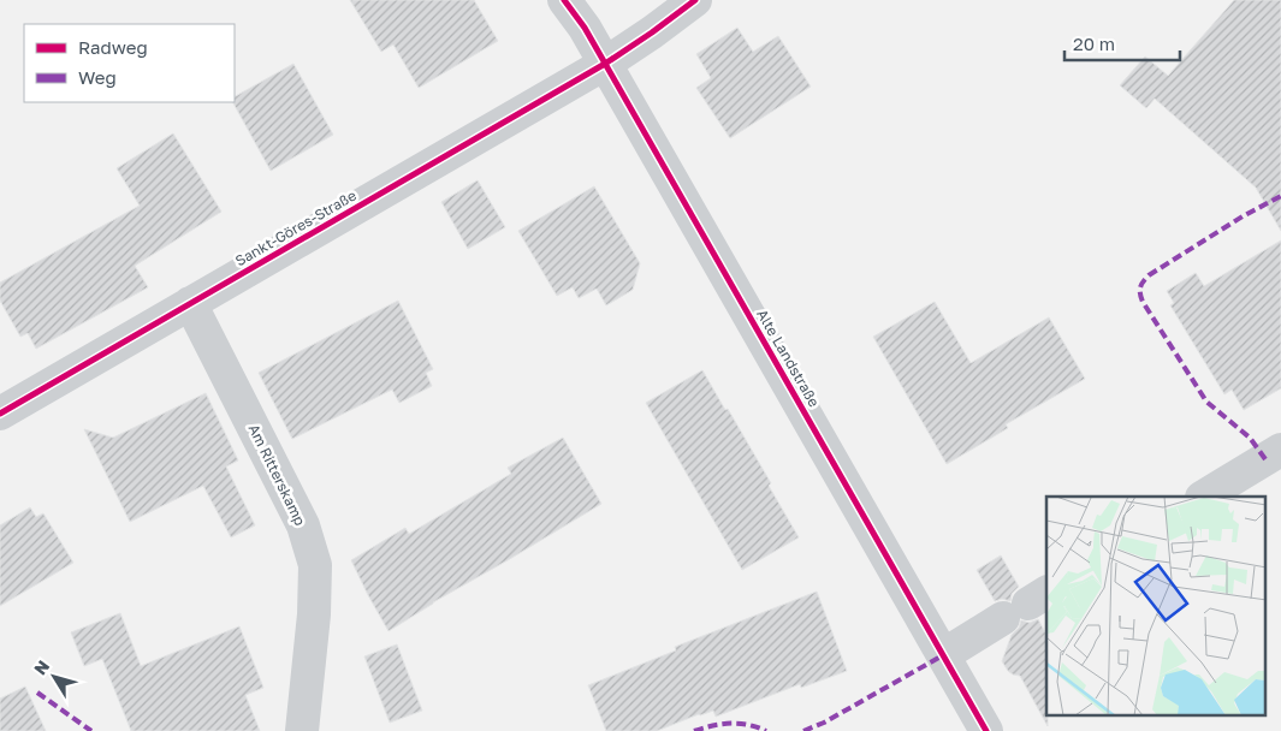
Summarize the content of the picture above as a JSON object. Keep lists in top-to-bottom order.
{
  "streets": {
    "street": ["Sankt-Göres-Straße", "Alte Landstraße", "Am Ritterskamp"]
  },
  "crossings": [
    ["Sankt-Göres-Straße", "Alte Landstraße"],
    ["Sankt-Göres-Straße", "Am Ritterskamp"]
  ],
  "legend": ["Radweg", "Weg"],
  "scale_bar": "20 m",
  "north": "top left"
}
